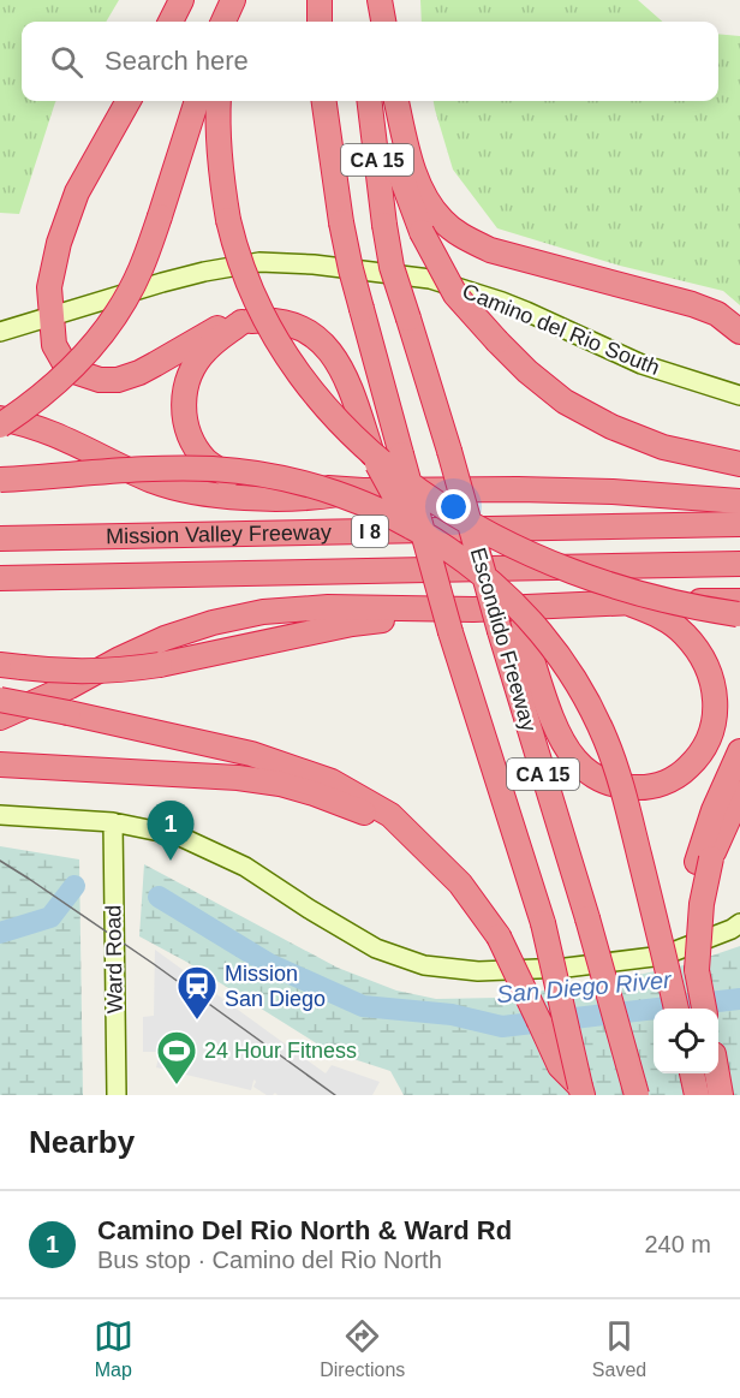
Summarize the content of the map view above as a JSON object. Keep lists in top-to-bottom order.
{
  "streets": {
    "highway": [
      "CA 15",
      "I 8",
      "Mission Valley Freeway",
      "Escondido Freeway"
    ],
    "main road": ["Camino del Rio South", "Ward Road"]
  },
  "crossings": [
    ["CA 15", "Camino del Rio South"]
  ],
  "water": ["San Diego River"],
  "places": {
    "station": ["Mission San Diego"],
    "sports": ["24 Hour Fitness"]
  },
  "page": {
    "search": "Search here",
    "pins": "1",
    "heading": "Nearby",
    "list": [
      {
        "mark": "1",
        "name": "Camino Del Rio North & Ward Rd",
        "note": "Bus stop · Camino del Rio North",
        "value": "240 m"
      }
    ],
    "nav": ["Map", "Directions", "Saved"]
  }
}
